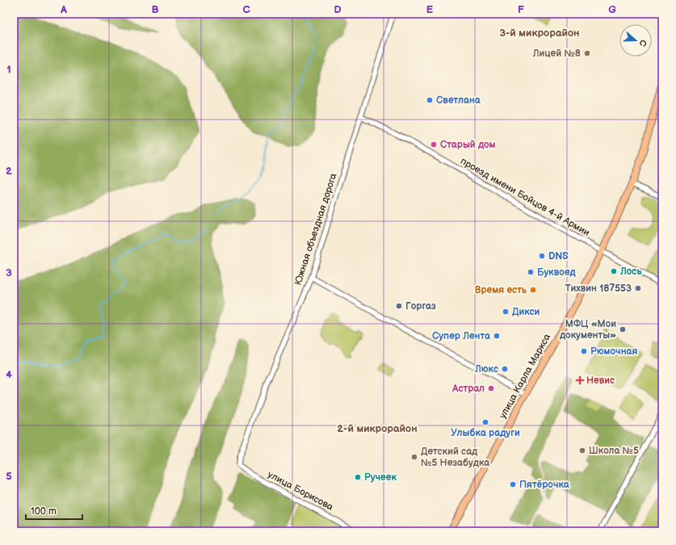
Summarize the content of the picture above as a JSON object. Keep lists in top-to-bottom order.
{
  "streets": {
    "main road": ["улица Карла Маркса"],
    "street": ["проезд имени Бойцов 4-й Армии", "Южная объездная дорога", "улица Борисова"]
  },
  "crossings": [
    ["проезд имени Бойцов 4-й Армии", "Южная объездная дорога"],
    ["проезд имени Бойцов 4-й Армии", "улица Карла Маркса"],
    ["Южная объездная дорога", "улица Борисова"]
  ],
  "districts": ["3-й микрорайон", "2-й микрорайон"],
  "places": {
    "other": [
      "Лицей №8",
      "Светлана",
      "Старый дом",
      "DNS",
      "Лось",
      "Буквоед",
      "Тихвин 187553",
      "Время есть",
      "Горгаз",
      "Дикси",
      "МФЦ «Мои документы»",
      "Супер Лента",
      "Рюмочная",
      "Люкс",
      "Астрал",
      "Улыбка радуги",
      "Школа №5",
      "Детский сад №5 Незабудка",
      "Ручеек",
      "Пятёрочка"
    ],
    "health": ["Невис"]
  },
  "scale_bar": "100 m",
  "north": "right",
  "grid": {
    "columns": [
      "A",
      "B",
      "C",
      "D",
      "E",
      "F",
      "G"
    ],
    "rows": [
      "1",
      "2",
      "3",
      "4",
      "5"
    ]
  }
}
